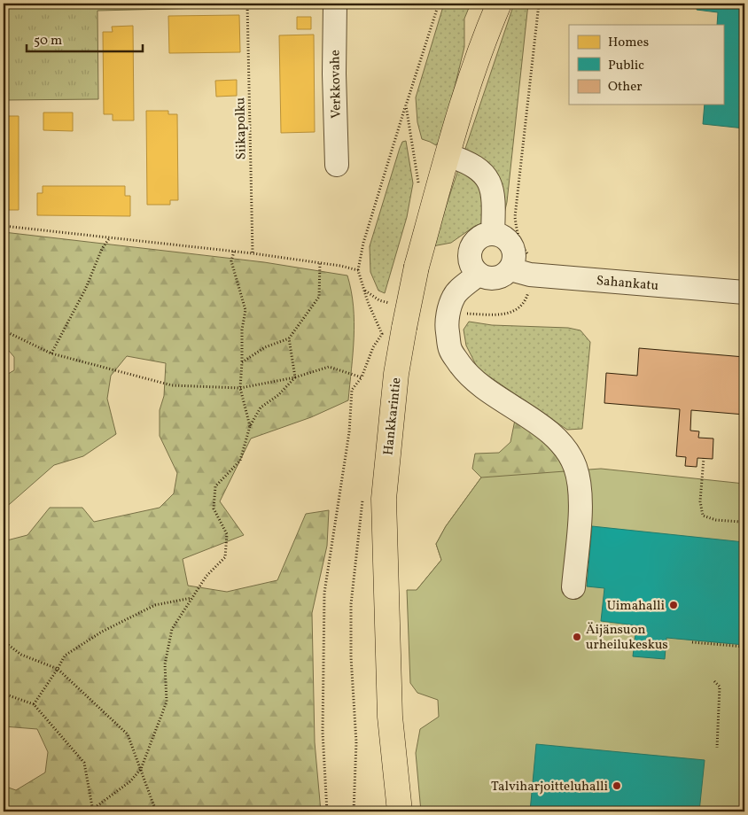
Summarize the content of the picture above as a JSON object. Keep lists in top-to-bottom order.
{
  "streets": {
    "main road": ["Hankkarintie"],
    "street": ["Verkkovahe", "Sahankatu"],
    "path": ["Siikapolku"]
  },
  "places": ["Uimahalli", "Äijänsuon urheilukeskus", "Talviharjoitteluhalli"],
  "legend": ["Homes", "Public", "Other"],
  "scale_bar": "50 m"
}
